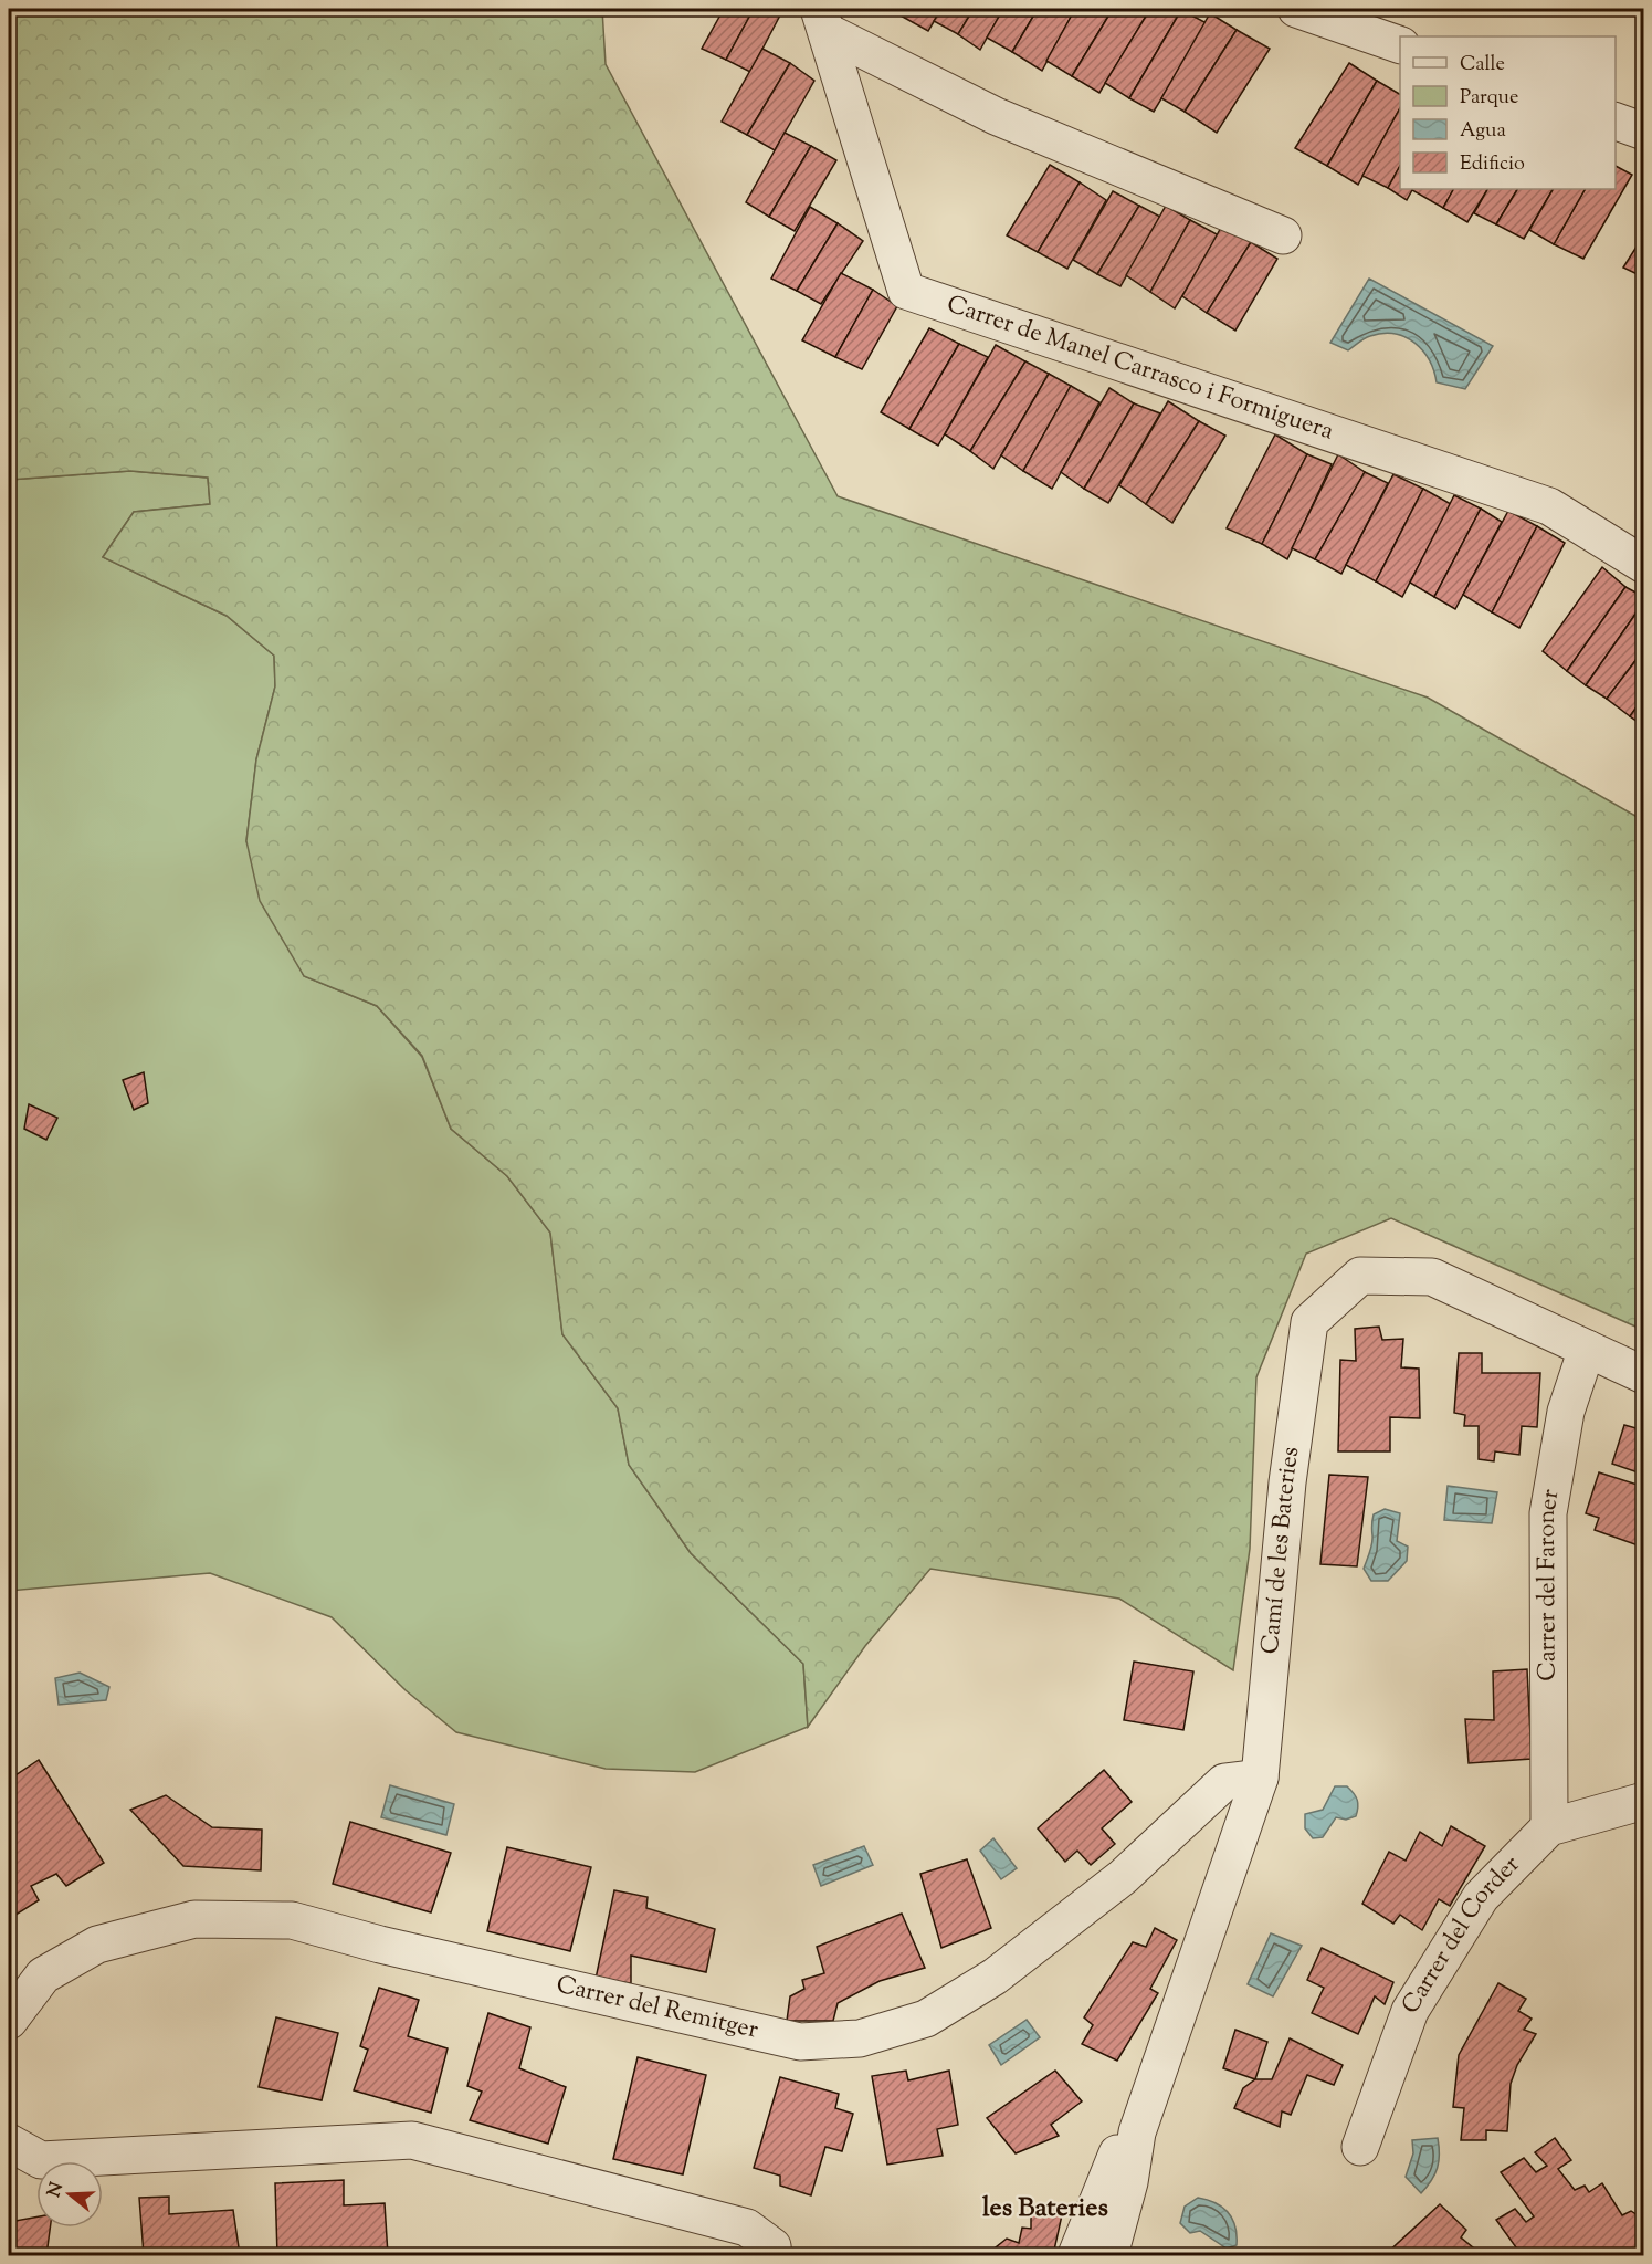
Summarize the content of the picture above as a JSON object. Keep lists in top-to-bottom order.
{
  "streets": {
    "street": [
      "Carrer de Manel Carrasco i Formiguera",
      "Camí de les Bateries",
      "Carrer del Faroner",
      "Carrer del Corder",
      "Carrer del Remitger"
    ]
  },
  "crossings": [
    ["Camí de les Bateries", "Carrer del Faroner"],
    ["Camí de les Bateries", "Carrer del Remitger"],
    ["Carrer del Faroner", "Carrer del Corder"]
  ],
  "districts": ["les Bateries"],
  "legend": [
    "Calle",
    "Parque",
    "Agua",
    "Edificio"
  ],
  "north": "left"
}
